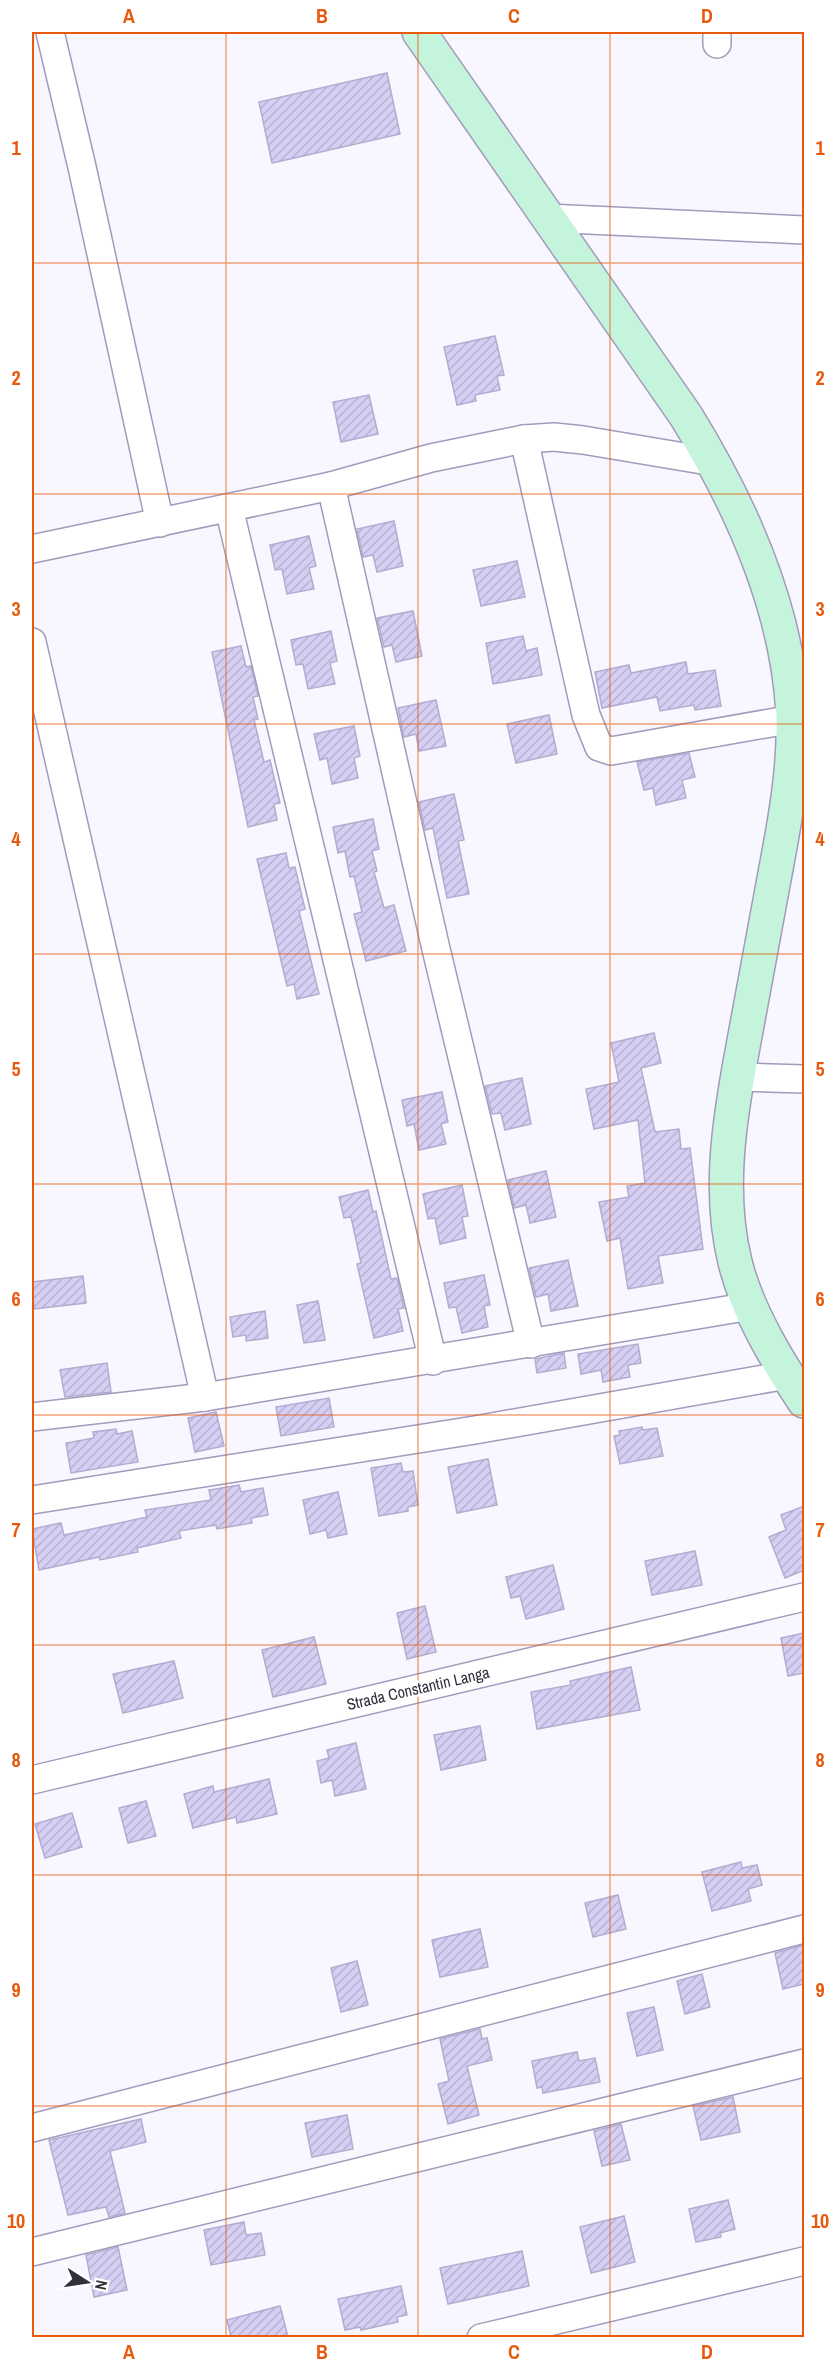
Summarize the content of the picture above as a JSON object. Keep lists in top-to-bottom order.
{
  "streets": {
    "street": ["Strada Constantin Langa"]
  },
  "north": "right",
  "grid": {
    "columns": [
      "A",
      "B",
      "C",
      "D"
    ],
    "rows": [
      "1",
      "2",
      "3",
      "4",
      "5",
      "6",
      "7",
      "8",
      "9",
      "10"
    ]
  }
}
